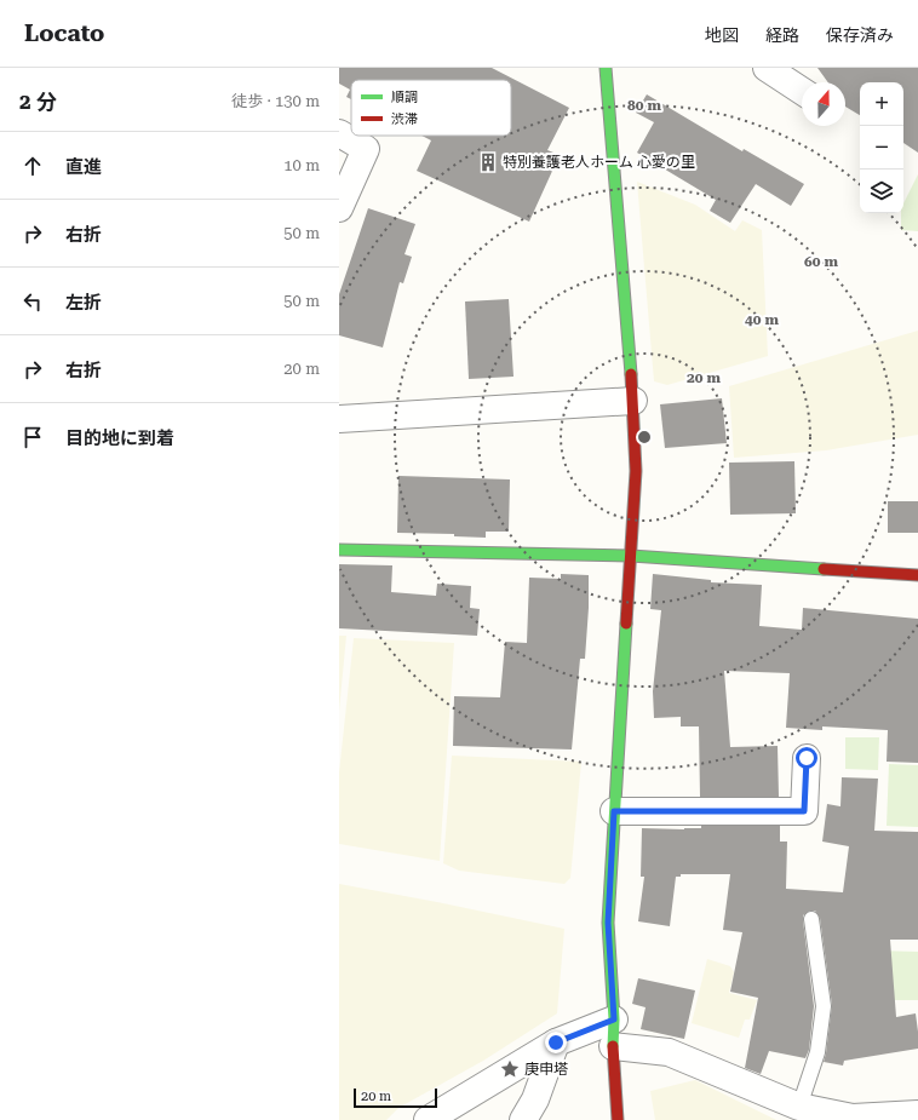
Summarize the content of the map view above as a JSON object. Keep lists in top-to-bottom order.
{
  "places": {
    "building": ["特別養護老人ホーム 心愛の里"],
    "place": ["庚申塔"]
  },
  "legend": ["順調", "渋滞"],
  "scale_bar": "20 m",
  "north": "top",
  "page": {
    "header": "Locato",
    "nav": ["地図", "経路", "保存済み"],
    "heading": ["2 分", "徒歩 · 130 m"],
    "map_buttons": ["+", "−"],
    "list": [
      ["直進", "10 m"],
      ["右折", "50 m"],
      ["左折", "50 m"],
      ["右折", "20 m"],
      "目的地に到着"
    ],
    "scale": "20 m"
  },
  "rings": [
    "80 m",
    "60 m",
    "40 m",
    "20 m"
  ]
}
